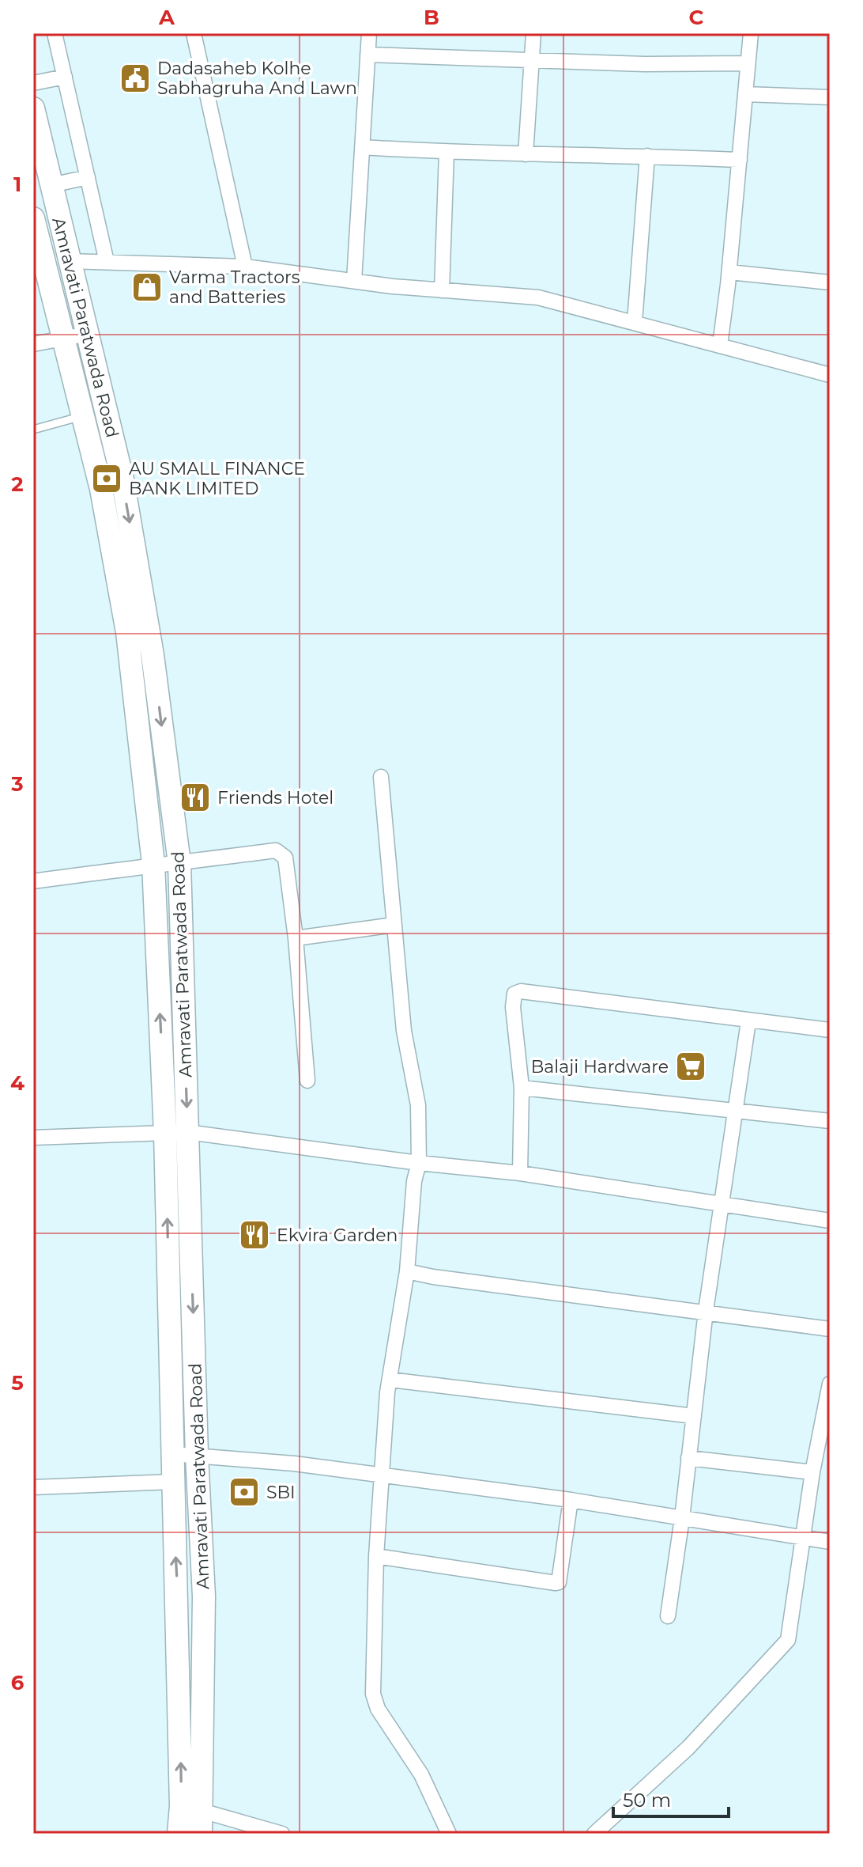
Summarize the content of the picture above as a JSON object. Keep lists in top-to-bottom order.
{
  "streets": {
    "main road": ["Amravati Paratwada Road"]
  },
  "places": {
    "public building": ["Dadasaheb Kolhe Sabhagruha And Lawn"],
    "shop": ["Varma Tractors and Batteries"],
    "bank": ["AU SMALL FINANCE BANK LIMITED", "SBI"],
    "restaurant": ["Friends Hotel", "Ekvira Garden"],
    "supermarket": ["Balaji Hardware"]
  },
  "scale_bar": "50 m",
  "grid": {
    "columns": ["A", "B", "C"],
    "rows": [
      "1",
      "2",
      "3",
      "4",
      "5",
      "6"
    ]
  }
}
